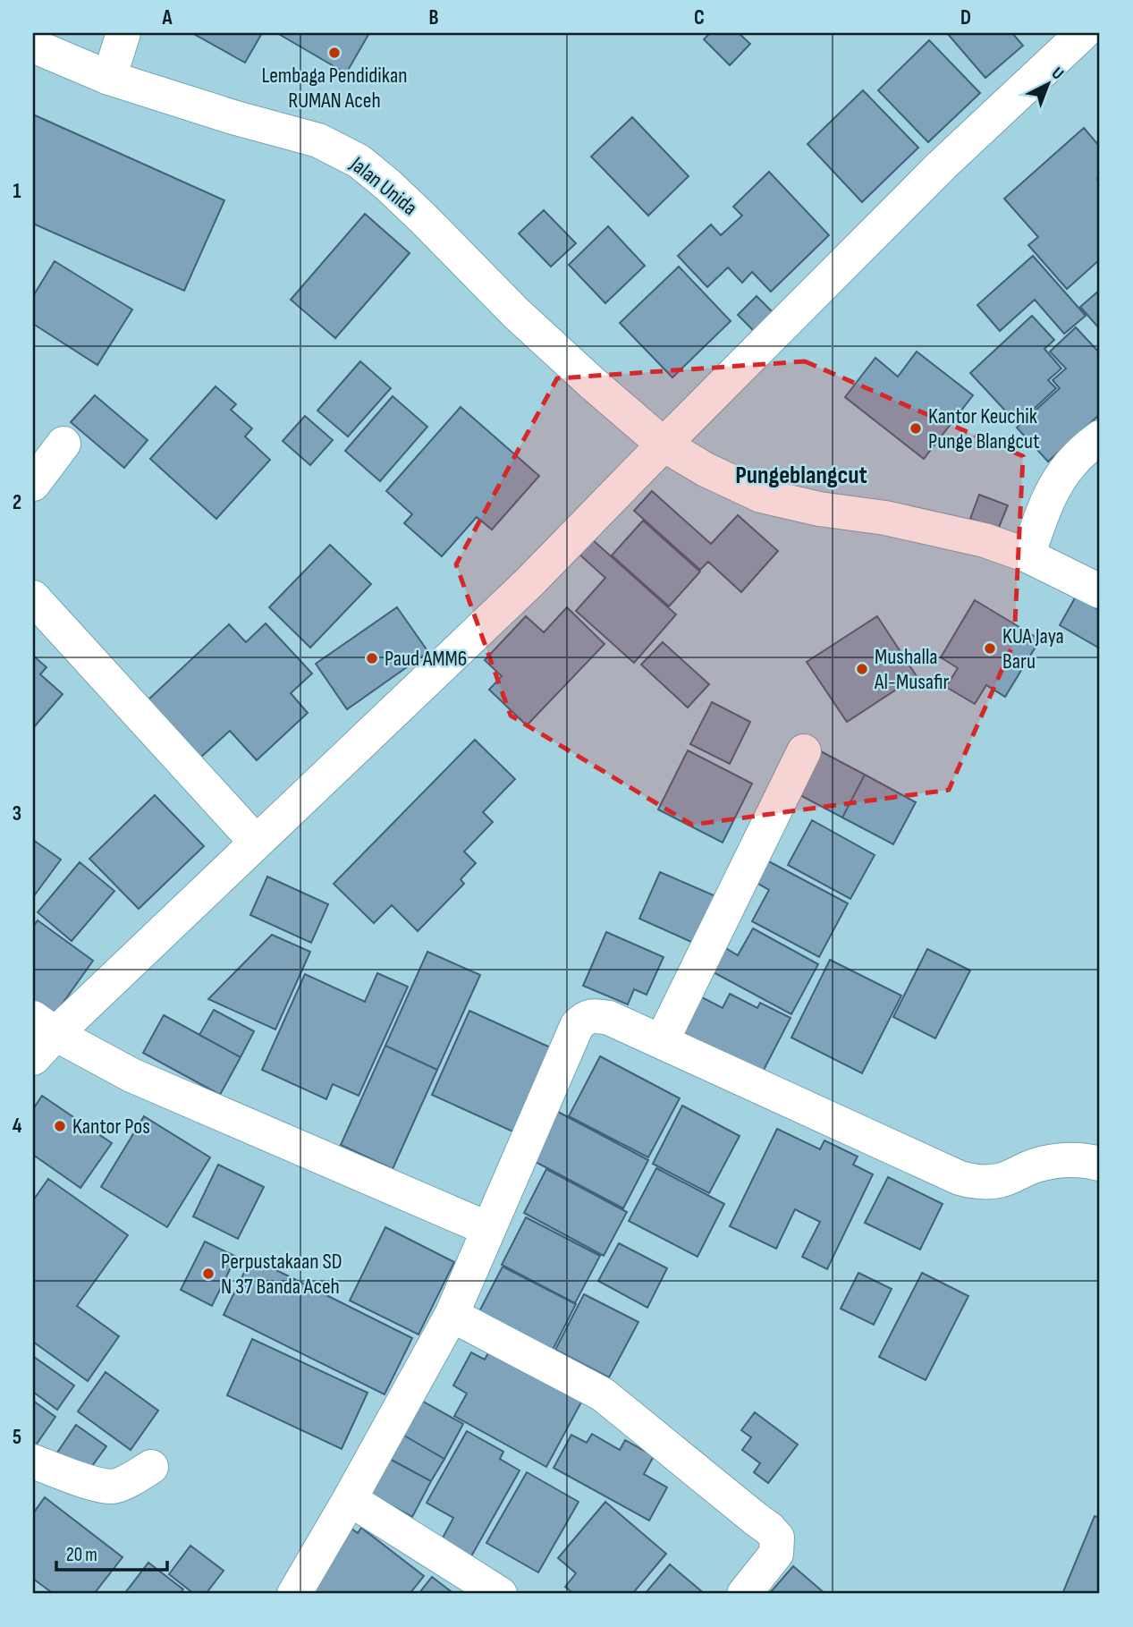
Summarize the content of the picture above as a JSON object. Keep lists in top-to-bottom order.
{
  "streets": {
    "street": ["Jalan Unida"]
  },
  "districts": ["Pungeblangcut"],
  "places": [
    "Lembaga Pendidikan RUMAN Aceh",
    "Kantor Keuchik Punge Blangcut",
    "KUA Jaya Baru",
    "Paud AMM6",
    "Mushalla Al-Musafir",
    "Kantor Pos",
    "Perpustakaan SD N 37 Banda Aceh"
  ],
  "scale_bar": "20 m",
  "north": "top right",
  "grid": {
    "columns": [
      "A",
      "B",
      "C",
      "D"
    ],
    "rows": [
      "1",
      "2",
      "3",
      "4",
      "5"
    ]
  }
}
